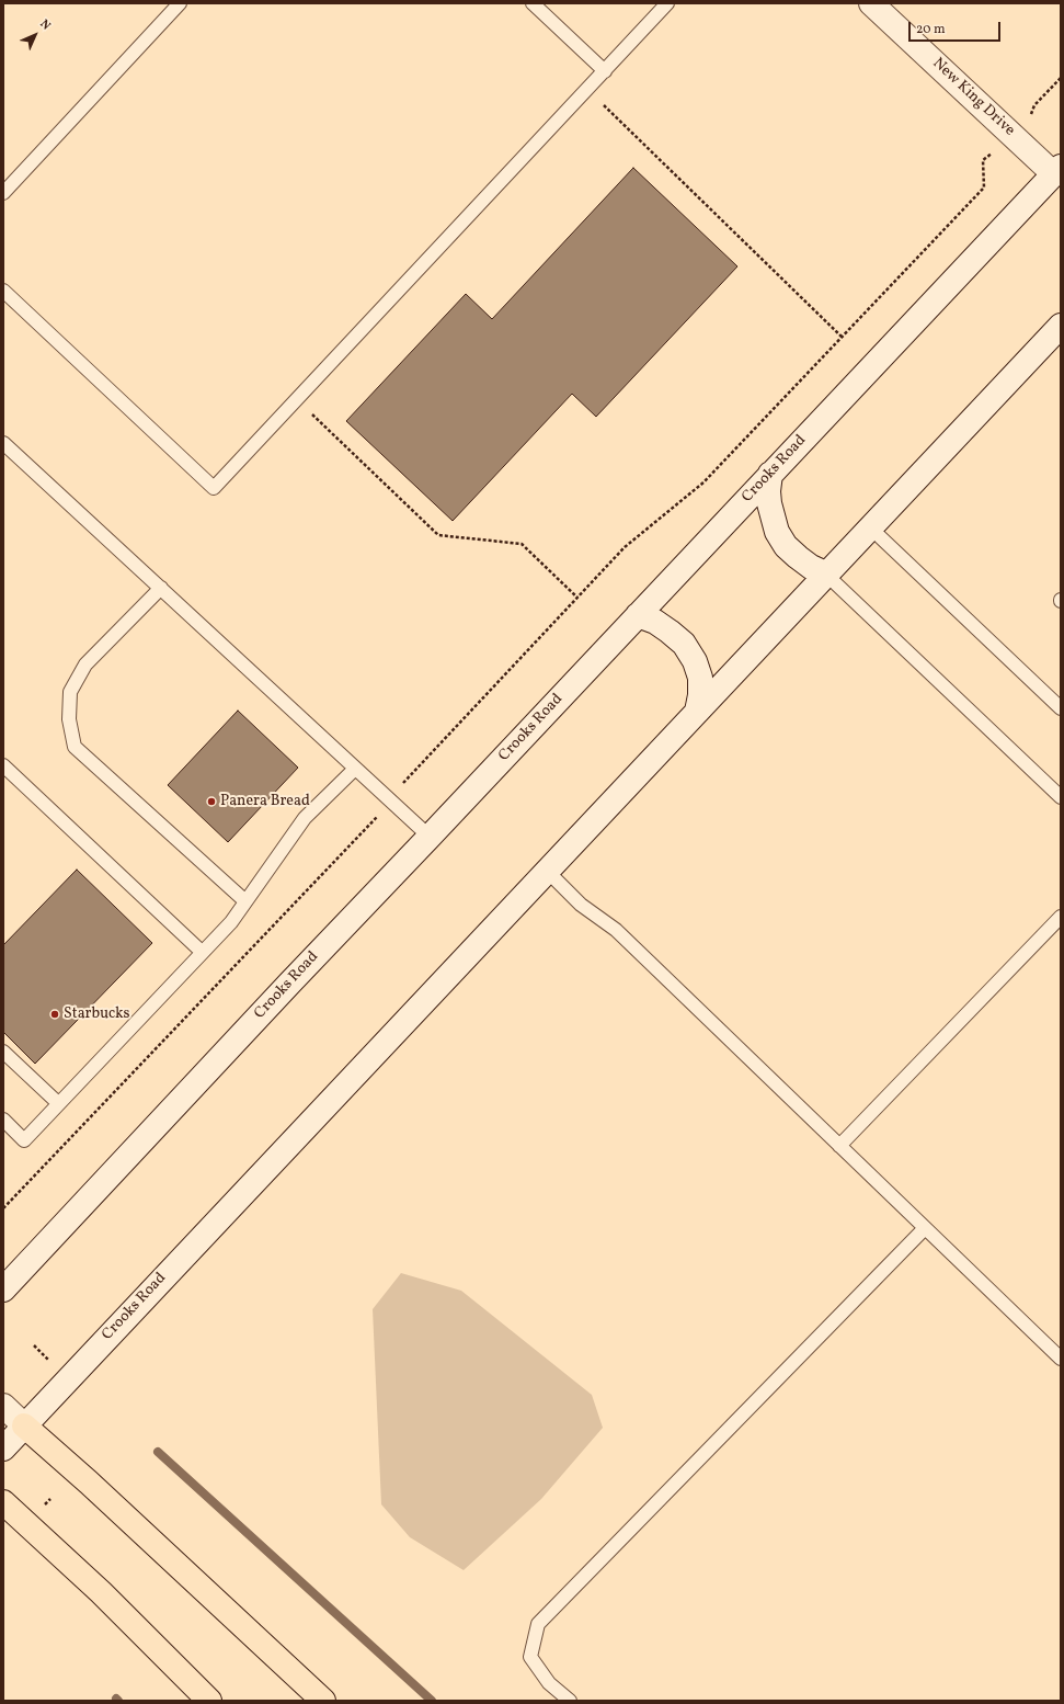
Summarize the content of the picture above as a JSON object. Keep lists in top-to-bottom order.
{
  "streets": {
    "main road": ["New King Drive", "Crooks Road"]
  },
  "crossings": [
    ["New King Drive", "Crooks Road"]
  ],
  "places": ["Panera Bread", "Starbucks"],
  "scale_bar": "20 m",
  "north": "top right"
}
